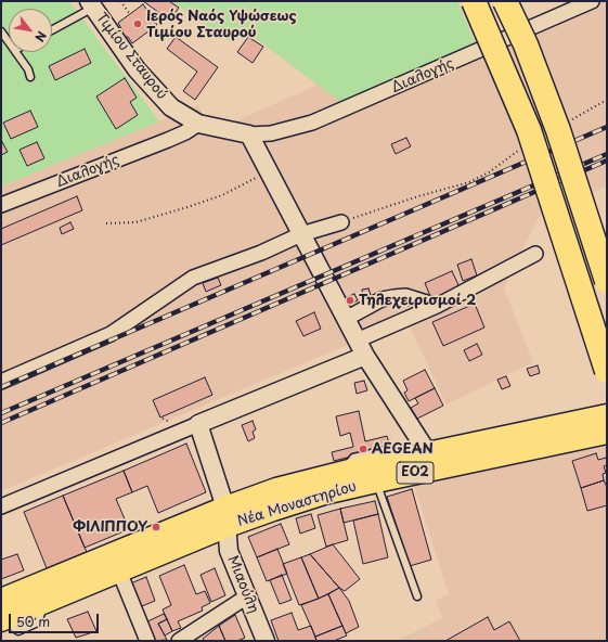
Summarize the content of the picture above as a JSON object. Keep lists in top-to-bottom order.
{
  "streets": {
    "main road": ["ΕΟ2", "Νέα Μοναστηρίου"],
    "street": ["Τιμίου Σταυρού", "Διαλογής", "Μιαούλη"]
  },
  "crossings": [
    ["Τιμίου Σταυρού", "Διαλογής"],
    ["Νέα Μοναστηρίου", "Μιαούλη"]
  ],
  "places": [
    "Ιερός Ναός Υψώσεως Τιμίου Σταυρού",
    "Τηλεχειρισμοί 2",
    "AEGEAN",
    "ΦΙΛΙΠΠΟΥ"
  ],
  "scale_bar": "50 m",
  "north": "bottom right"
}
